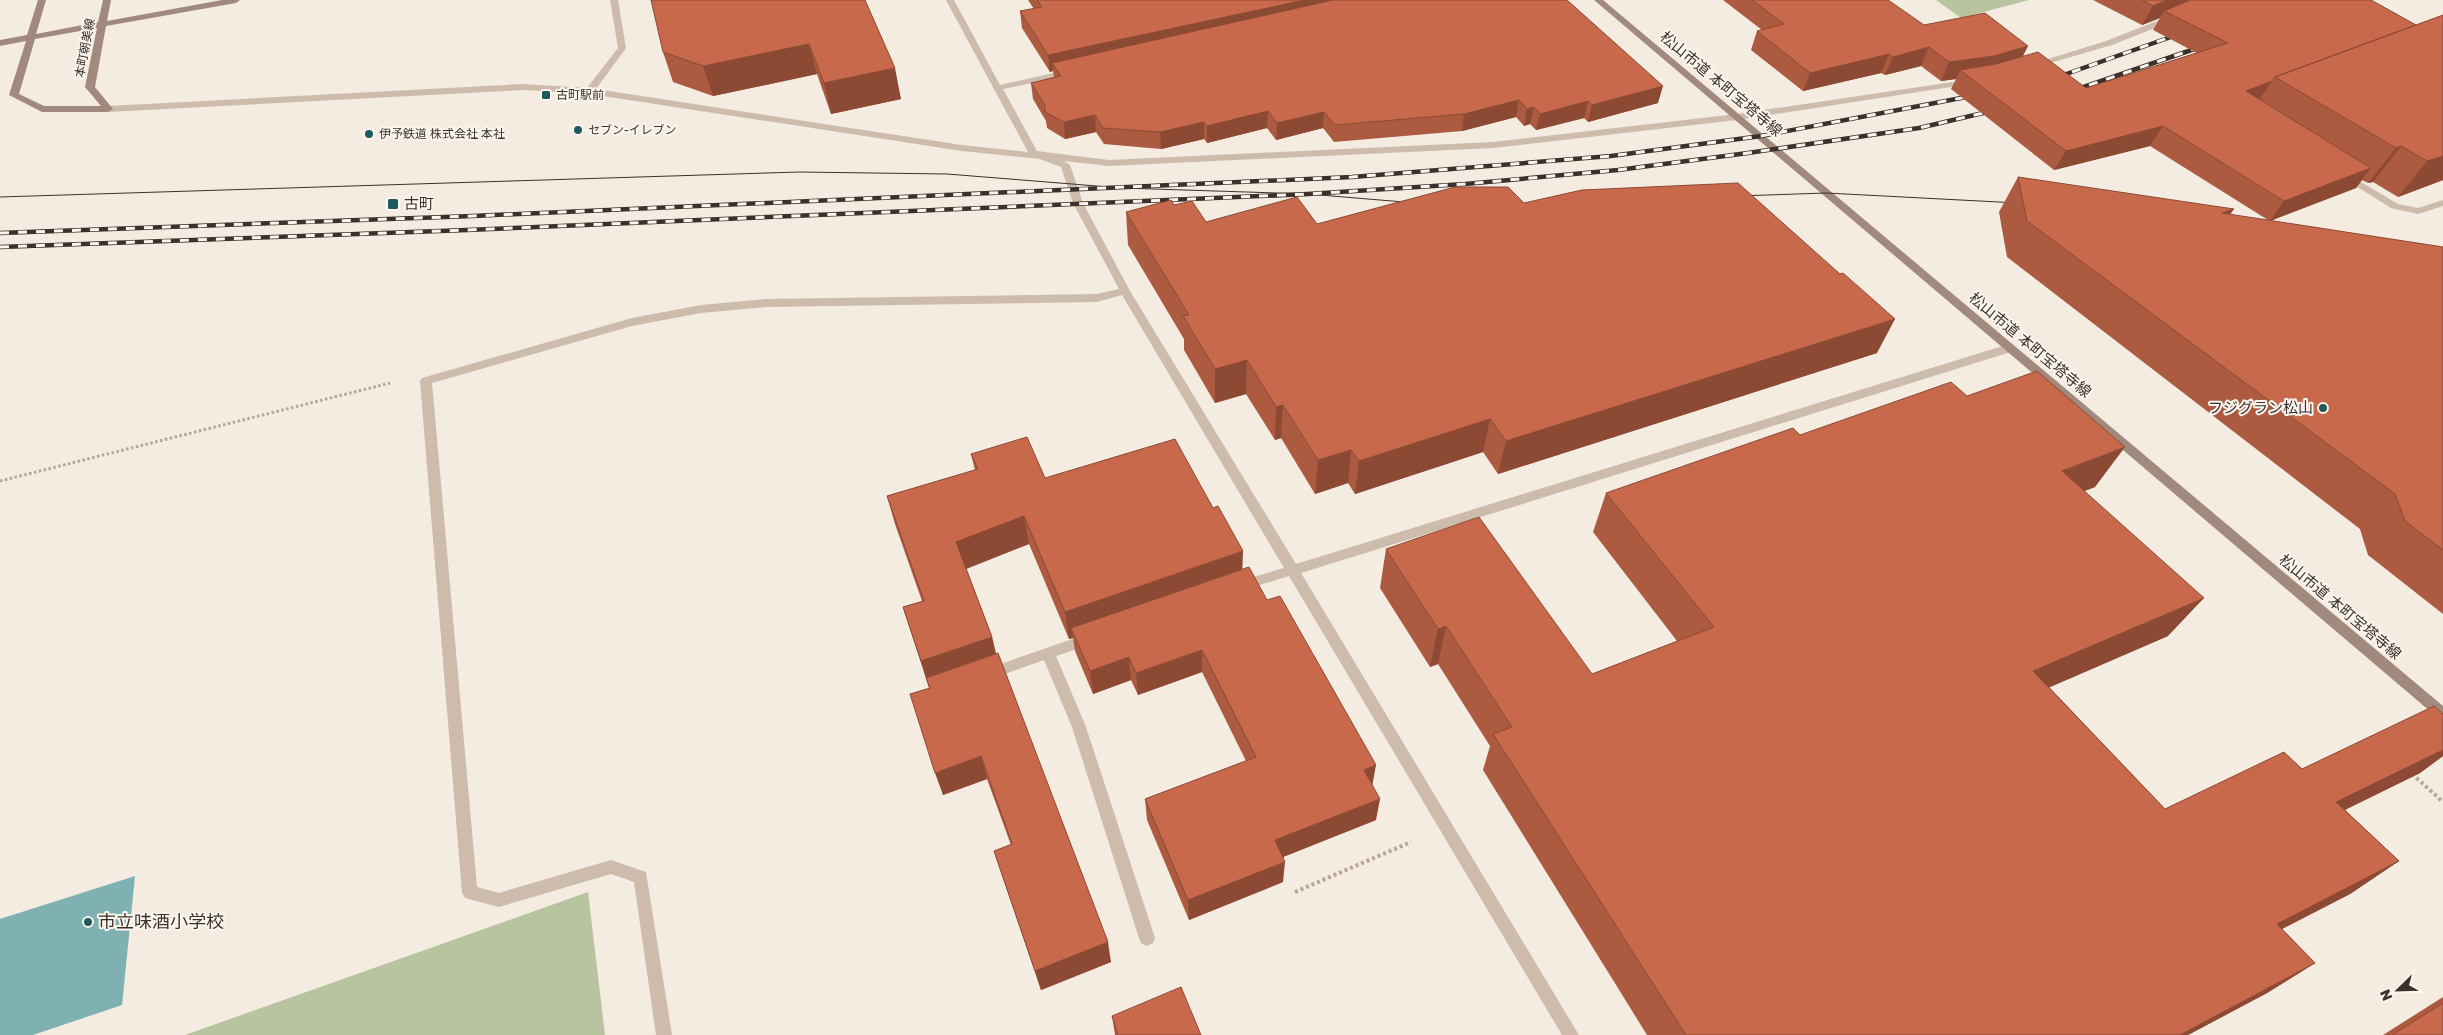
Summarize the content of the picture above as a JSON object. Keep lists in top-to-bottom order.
{
  "streets": {
    "street": ["本町朝美線", "松山市道 本町宝塔寺線"]
  },
  "places": {
    "transit": ["古町駅前", "古町"],
    "other": [
      "セブン-イレブン",
      "伊予鉄道 株式会社 本社",
      "フジグラン松山",
      "市立味酒小学校"
    ]
  },
  "north": "bottom left"
}
